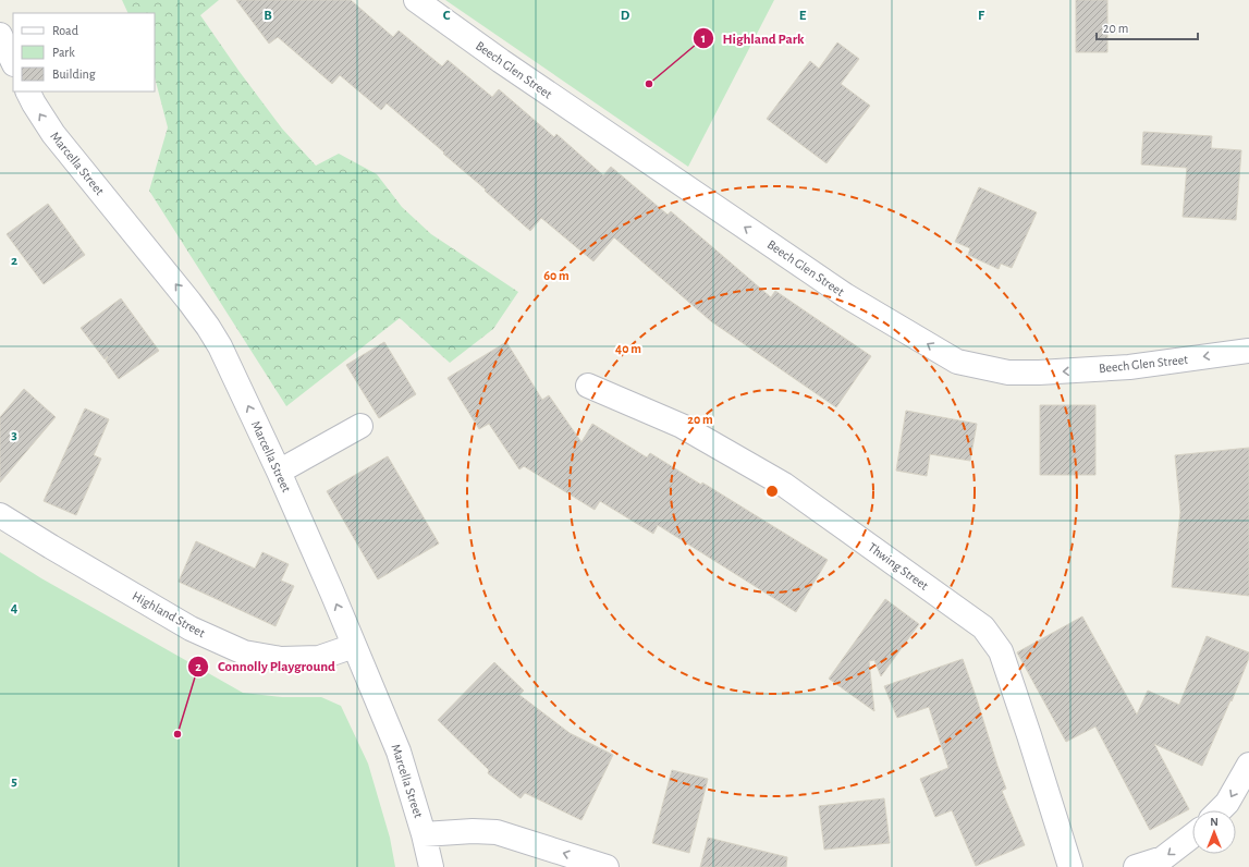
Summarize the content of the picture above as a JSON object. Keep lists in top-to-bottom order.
{
  "streets": {
    "street": [
      "Beech Glen Street",
      "Marcella Street",
      "Thwing Street",
      "Highland Street"
    ]
  },
  "crossings": [
    ["Marcella Street", "Highland Street"]
  ],
  "one_way": ["Beech Glen Street", "Marcella Street"],
  "places": ["Highland Park", "Connolly Playground"],
  "legend": ["Road", "Park", "Building"],
  "scale_bar": "20 m",
  "north": "top",
  "grid": {
    "columns": [
      "B",
      "C",
      "D",
      "E",
      "F"
    ],
    "rows": [
      "2",
      "3",
      "4",
      "5"
    ]
  },
  "rings": ["60 m", "40 m", "20 m"]
}
